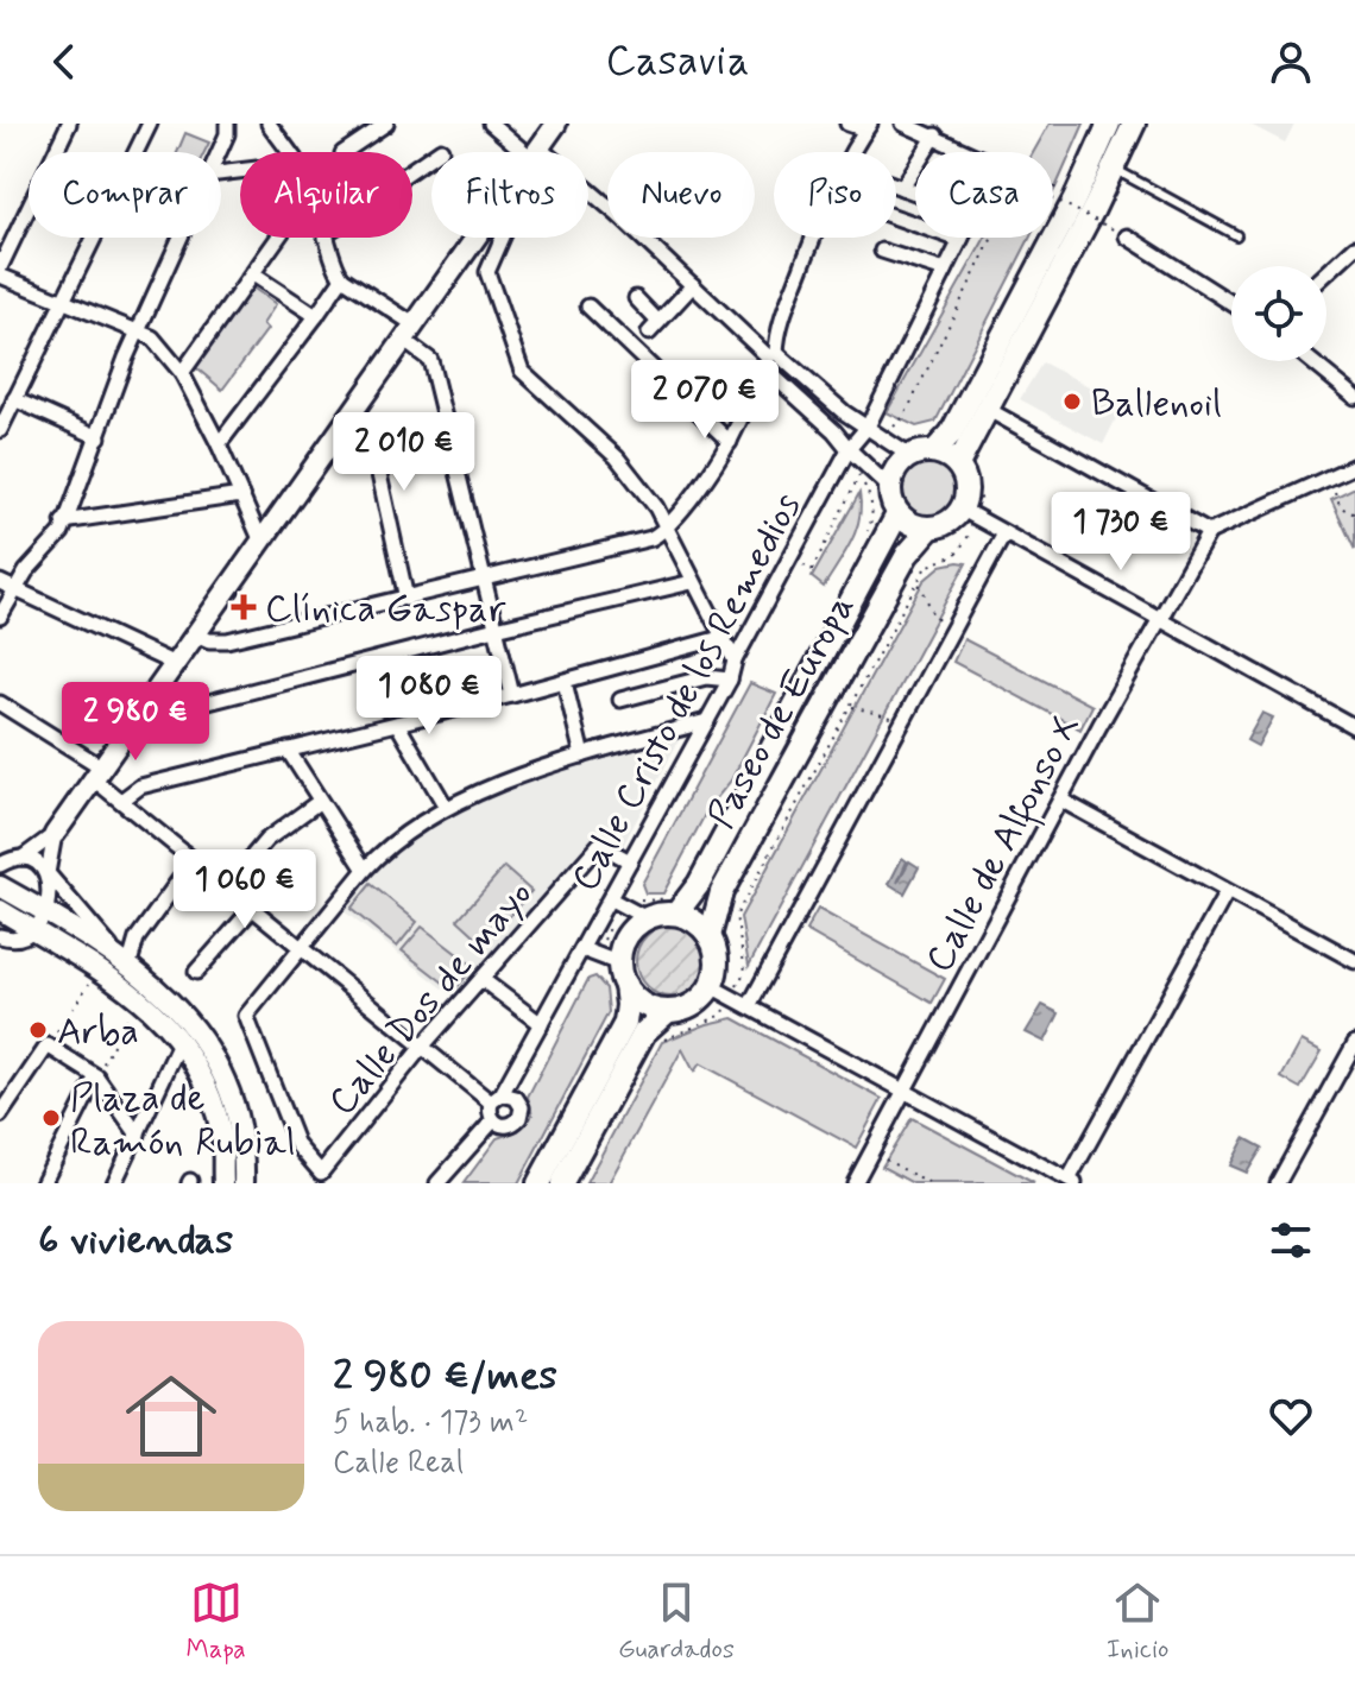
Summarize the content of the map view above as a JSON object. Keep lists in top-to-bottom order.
{
  "streets": {
    "main road": ["Paseo de Europa"],
    "street": ["Calle Cristo de los Remedios", "Calle de Alfonso X", "Calle Dos de mayo"]
  },
  "crossings": [
    ["Calle Cristo de los Remedios", "Calle Dos de mayo"]
  ],
  "places": {
    "other": ["Ballenoil", "Arba", "Plaza de Ramón Rubial"],
    "health": ["Clínica Gaspar"]
  },
  "page": {
    "header": "Casavia",
    "chip": [
      "Comprar",
      "Alquilar",
      "Filtros",
      "Nuevo",
      "Piso",
      "Casa"
    ],
    "price": [
      "2 070 €",
      "2 010 €",
      "1 730 €",
      "1 080 €",
      "2 980 €",
      "1 060 €"
    ],
    "heading": "6 viviendas",
    "list": [
      {
        "name": "2 980 €/mes",
        "note": "5 hab. · 173 m² · Calle Real"
      }
    ],
    "tabs": ["Mapa", "Guardados", "Inicio"]
  }
}
